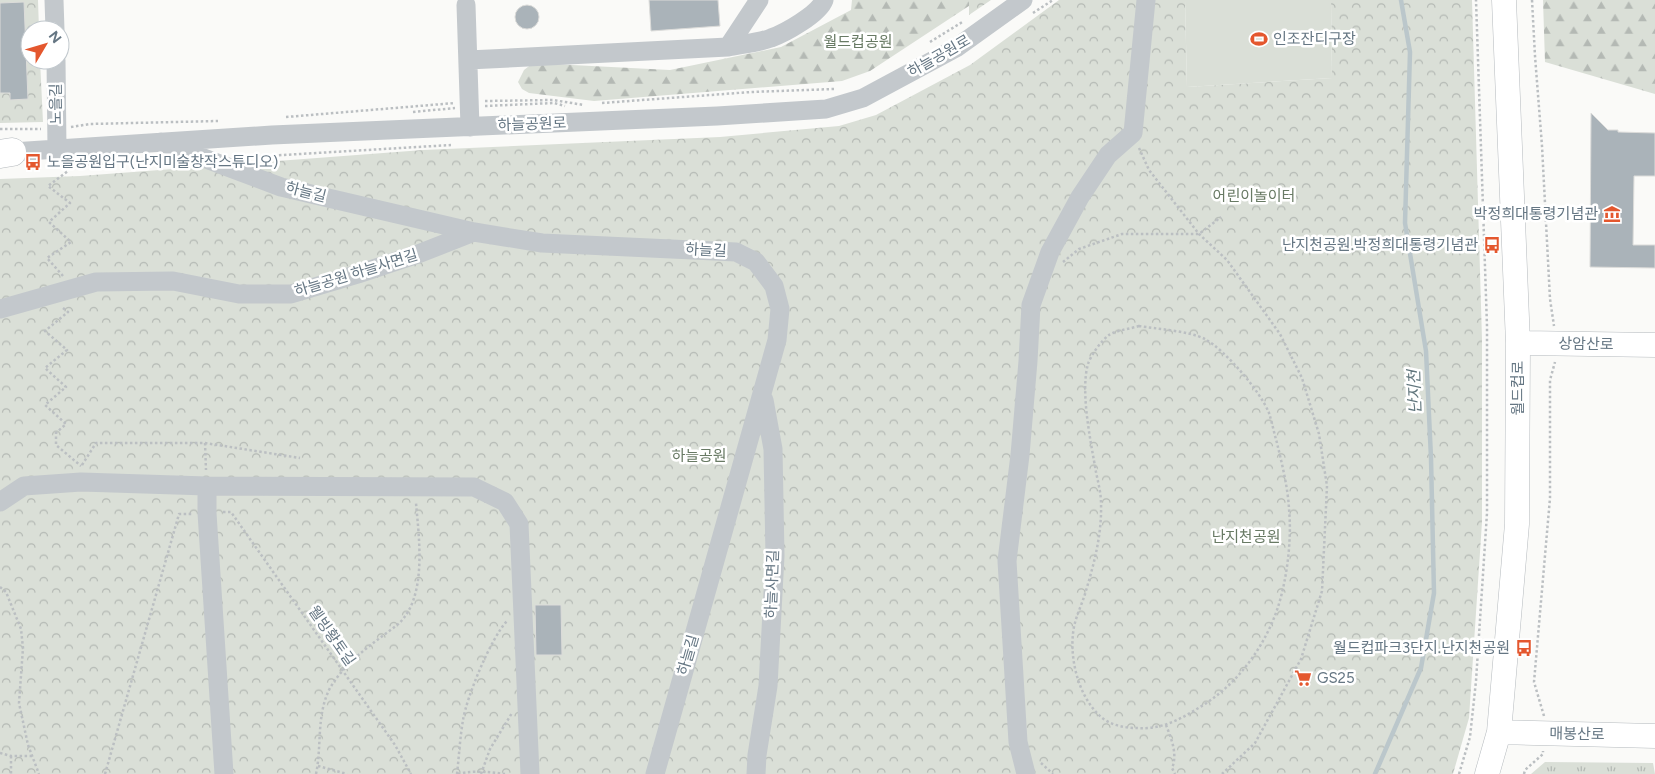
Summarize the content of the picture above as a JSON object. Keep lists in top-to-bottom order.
{
  "streets": {
    "main road": ["상암산로", "월드컵로", "매봉산로"],
    "street": [
      "하늘공원로",
      "노을길",
      "하늘길",
      "하늘공원 하늘사면길",
      "하늘사면길"
    ],
    "path": ["웰빙황토길"]
  },
  "crossings": [
    ["하늘공원로", "노을길"],
    ["하늘공원로", "하늘길"],
    ["하늘길", "하늘공원 하늘사면길"],
    ["하늘길", "하늘사면길"],
    ["상암산로", "월드컵로"],
    ["월드컵로", "매봉산로"]
  ],
  "water": ["난지천"],
  "parks": [
    "월드컵공원",
    "어린이놀이터",
    "하늘공원",
    "난지천공원"
  ],
  "places": {
    "sports": ["인조잔디구장"],
    "bus stop": ["노을공원입구(난지미술창작스튜디오)", "난지천공원.박정희대통령기념관", "월드컵파크3단지.난지천공원"],
    "museum": ["박정희대통령기념관"],
    "supermarket": ["GS25"]
  },
  "north": "top right"
}
